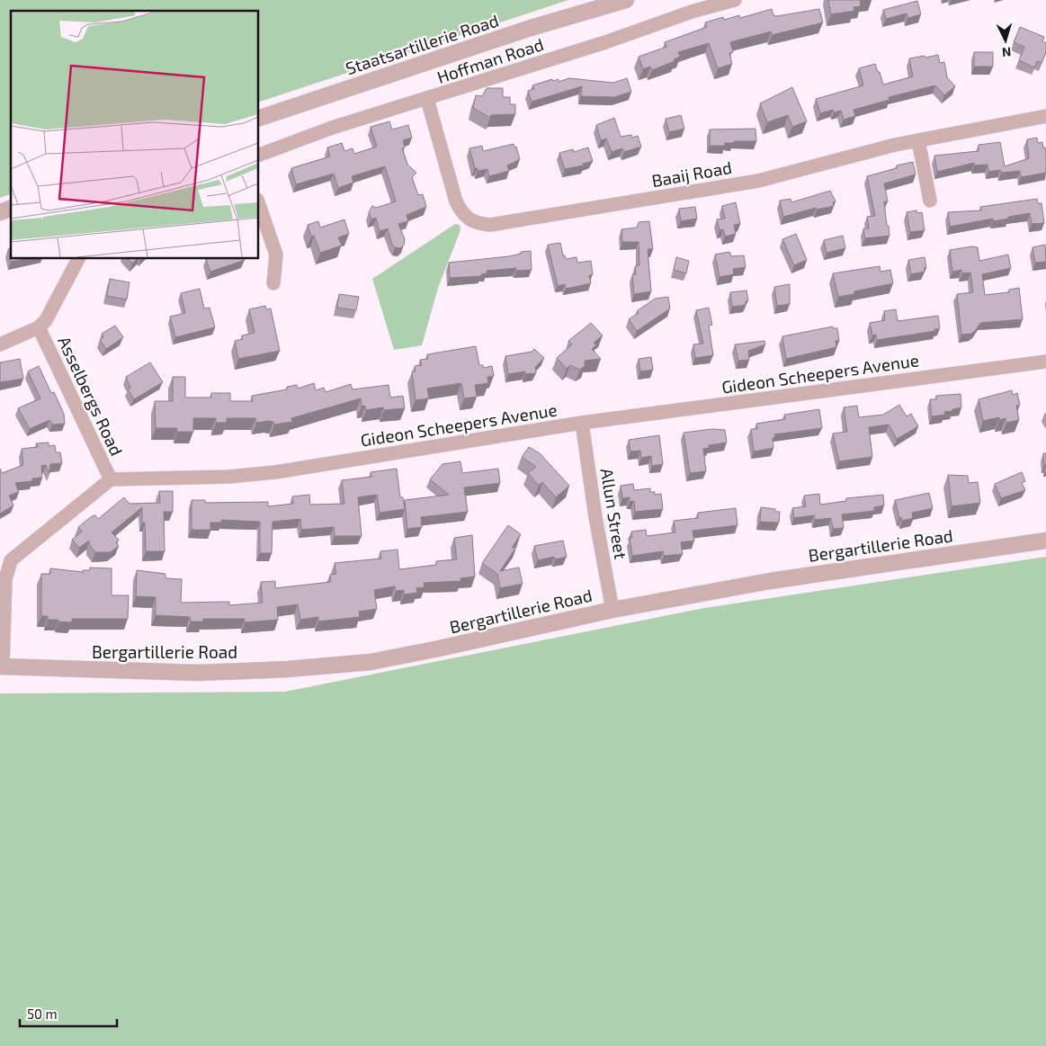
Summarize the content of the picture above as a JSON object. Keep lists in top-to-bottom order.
{
  "streets": {
    "street": [
      "Staatsartillerie Road",
      "Hoffman Road",
      "Baaij Road",
      "Gideon Scheepers Avenue",
      "Asselbergs Road",
      "Allun Street",
      "Bergartillerie Road"
    ]
  },
  "crossings": [
    ["Hoffman Road", "Baaij Road"],
    ["Gideon Scheepers Avenue", "Asselbergs Road"],
    ["Gideon Scheepers Avenue", "Allun Street"],
    ["Allun Street", "Bergartillerie Road"]
  ],
  "scale_bar": "50 m",
  "north": "bottom"
}
